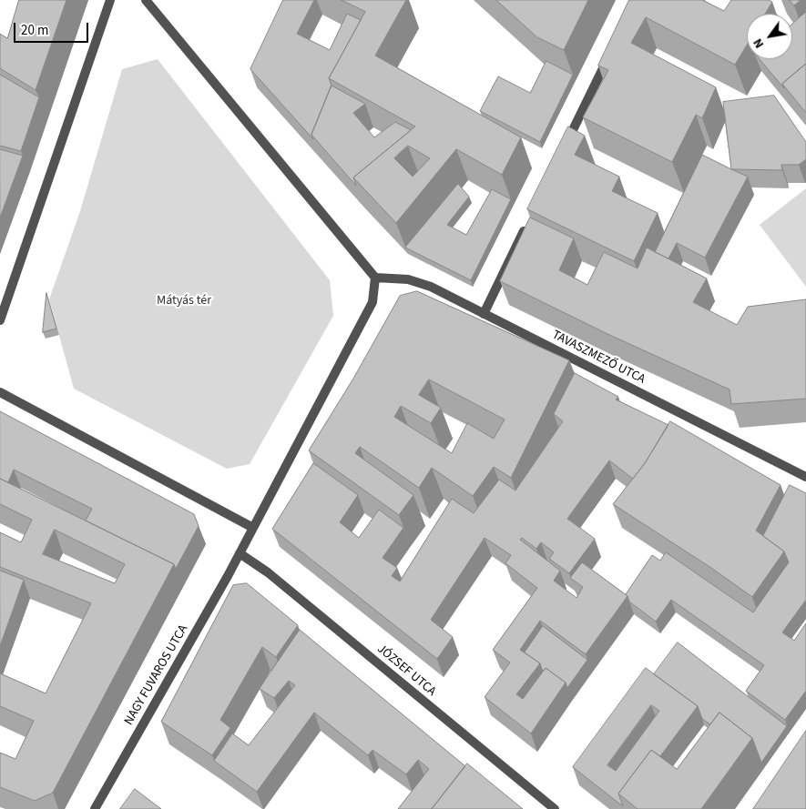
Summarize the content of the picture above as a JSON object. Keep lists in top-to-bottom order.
{
  "streets": {
    "street": ["TAVASZMEZŐ UTCA", "JÓZSEF UTCA", "NAGY FUVAROS UTCA"]
  },
  "crossings": [
    ["JÓZSEF UTCA", "NAGY FUVAROS UTCA"]
  ],
  "parks": ["Mátyás tér"],
  "scale_bar": "20 m",
  "north": "bottom left"
}
